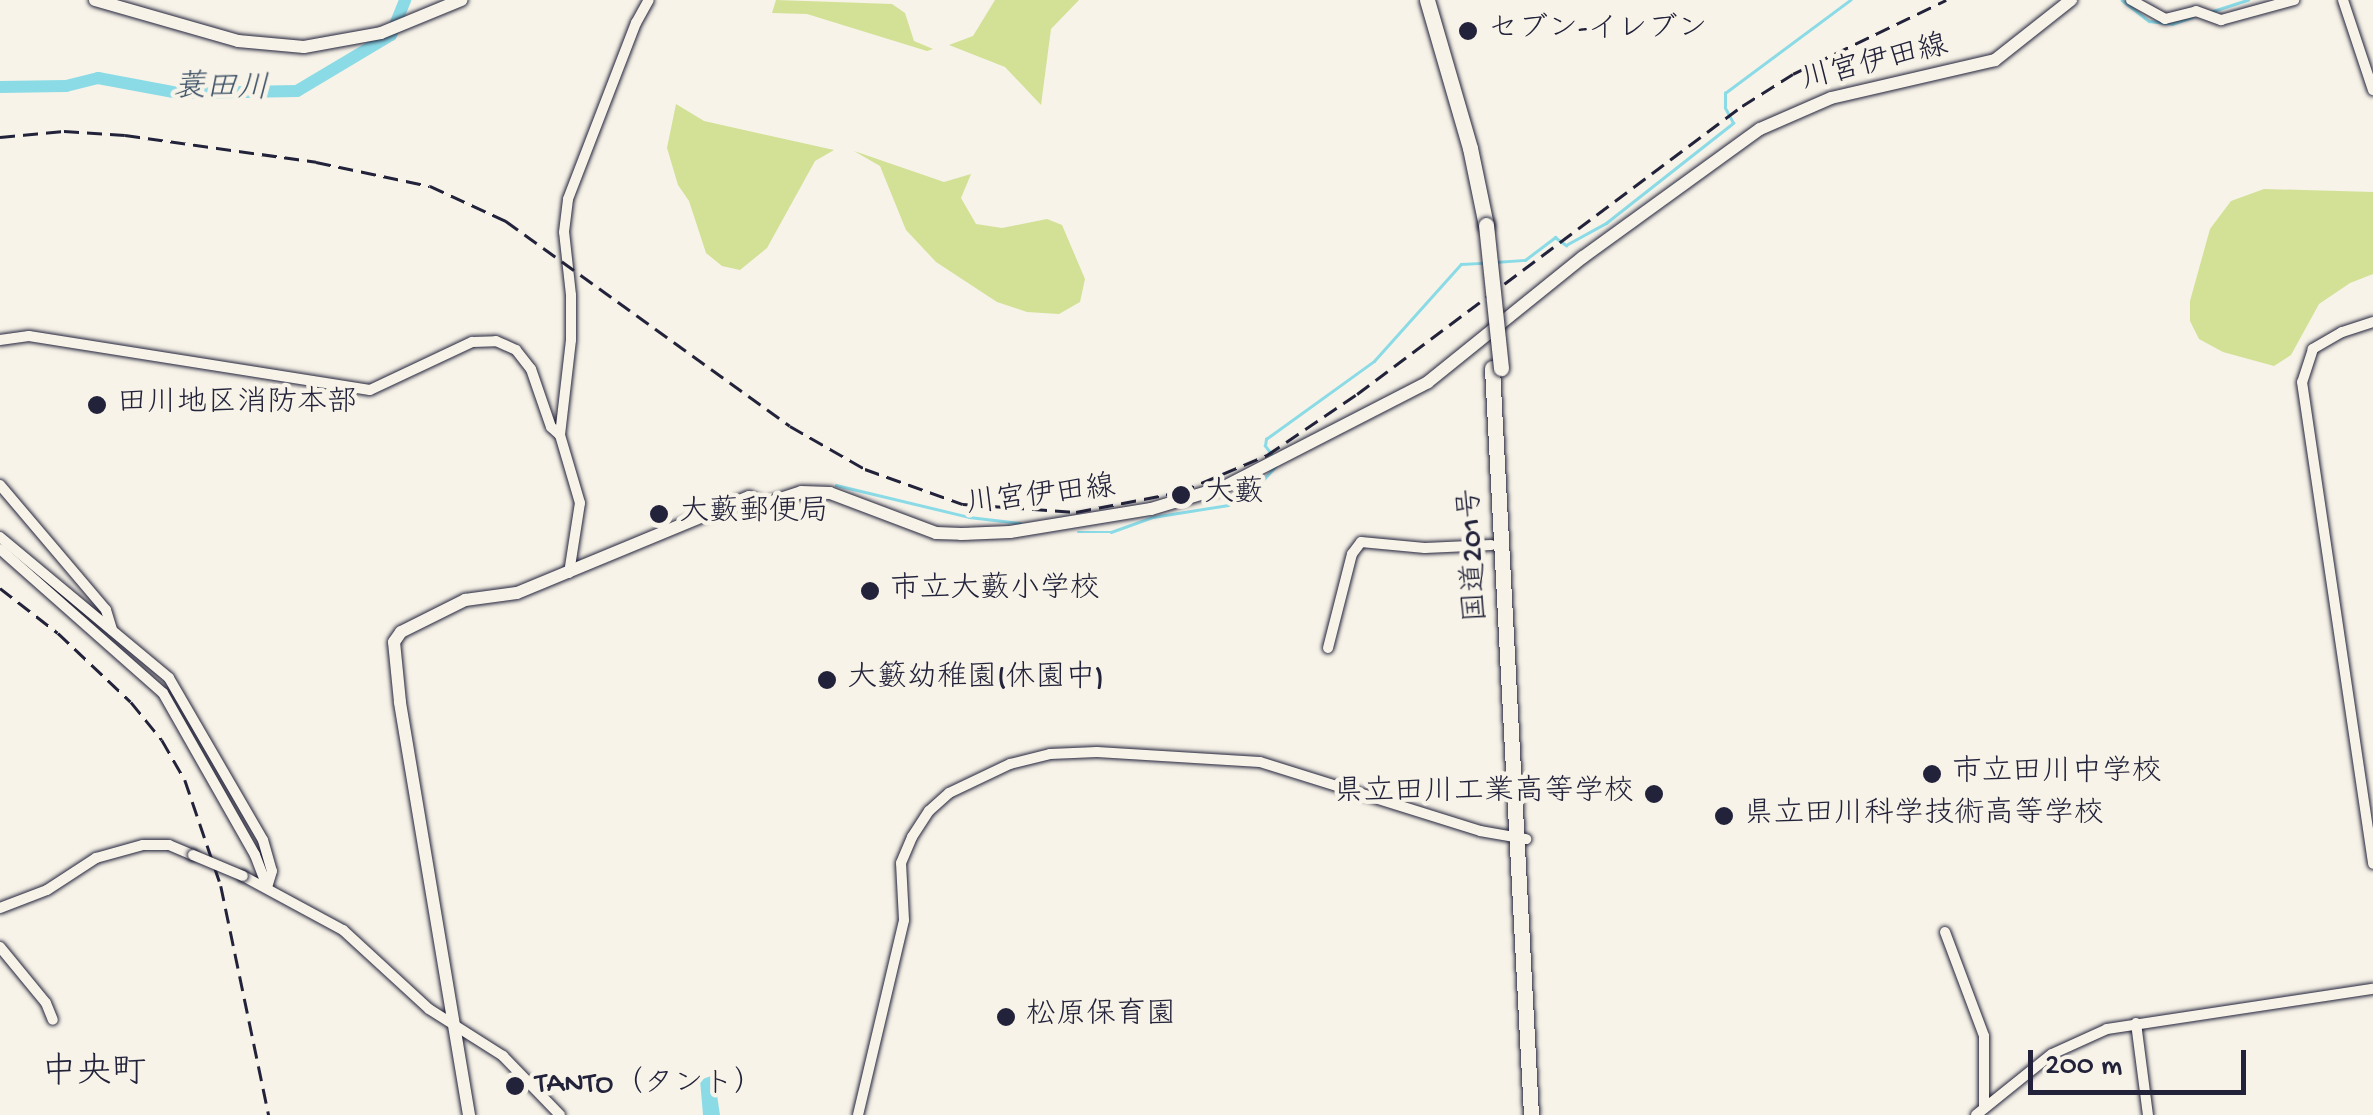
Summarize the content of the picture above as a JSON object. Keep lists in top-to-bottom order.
{
  "streets": {
    "highway": ["国道201号"],
    "main road": ["川宮伊田線"]
  },
  "districts": ["中央町"],
  "water": ["蓑田川"],
  "places": [
    "セブン-イレブン",
    "田川地区消防本部",
    "大藪",
    "大藪郵便局",
    "市立大藪小学校",
    "大籔幼稚園(休園中)",
    "市立田川中学校",
    "県立田川工業高等学校",
    "県立田川科学技術高等学校",
    "松原保育園",
    "TANTO（タント）"
  ],
  "scale_bar": "200 m"
}
